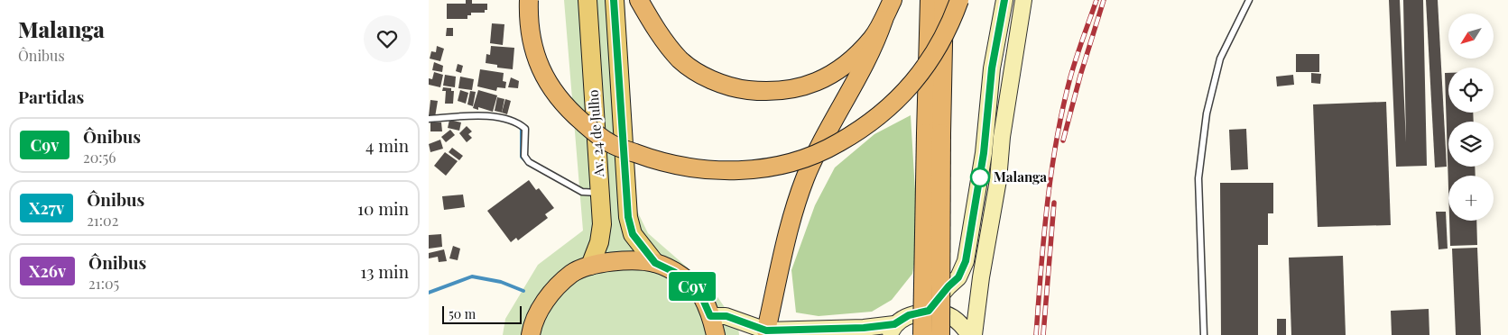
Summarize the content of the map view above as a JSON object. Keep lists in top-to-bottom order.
{
  "streets": {
    "main road": ["Av. 24 de Julho"]
  },
  "places": ["Malanga"],
  "lines": ["bus line C9v"],
  "scale_bar": "50 m",
  "north": "bottom left",
  "page": {
    "heading": [
      ["Malanga", "Ônibus"],
      "Partidas"
    ],
    "on_map": "C9v",
    "map_buttons": "+",
    "list": [
      {
        "mark": "C9v",
        "name": "Ônibus",
        "note": "20:56",
        "value": "4 min"
      },
      {
        "mark": "X27v",
        "name": "Ônibus",
        "note": "21:02",
        "value": "10 min"
      },
      {
        "mark": "X26v",
        "name": "Ônibus",
        "note": "21:05",
        "value": "13 min"
      }
    ],
    "scale": "50 m"
  }
}
